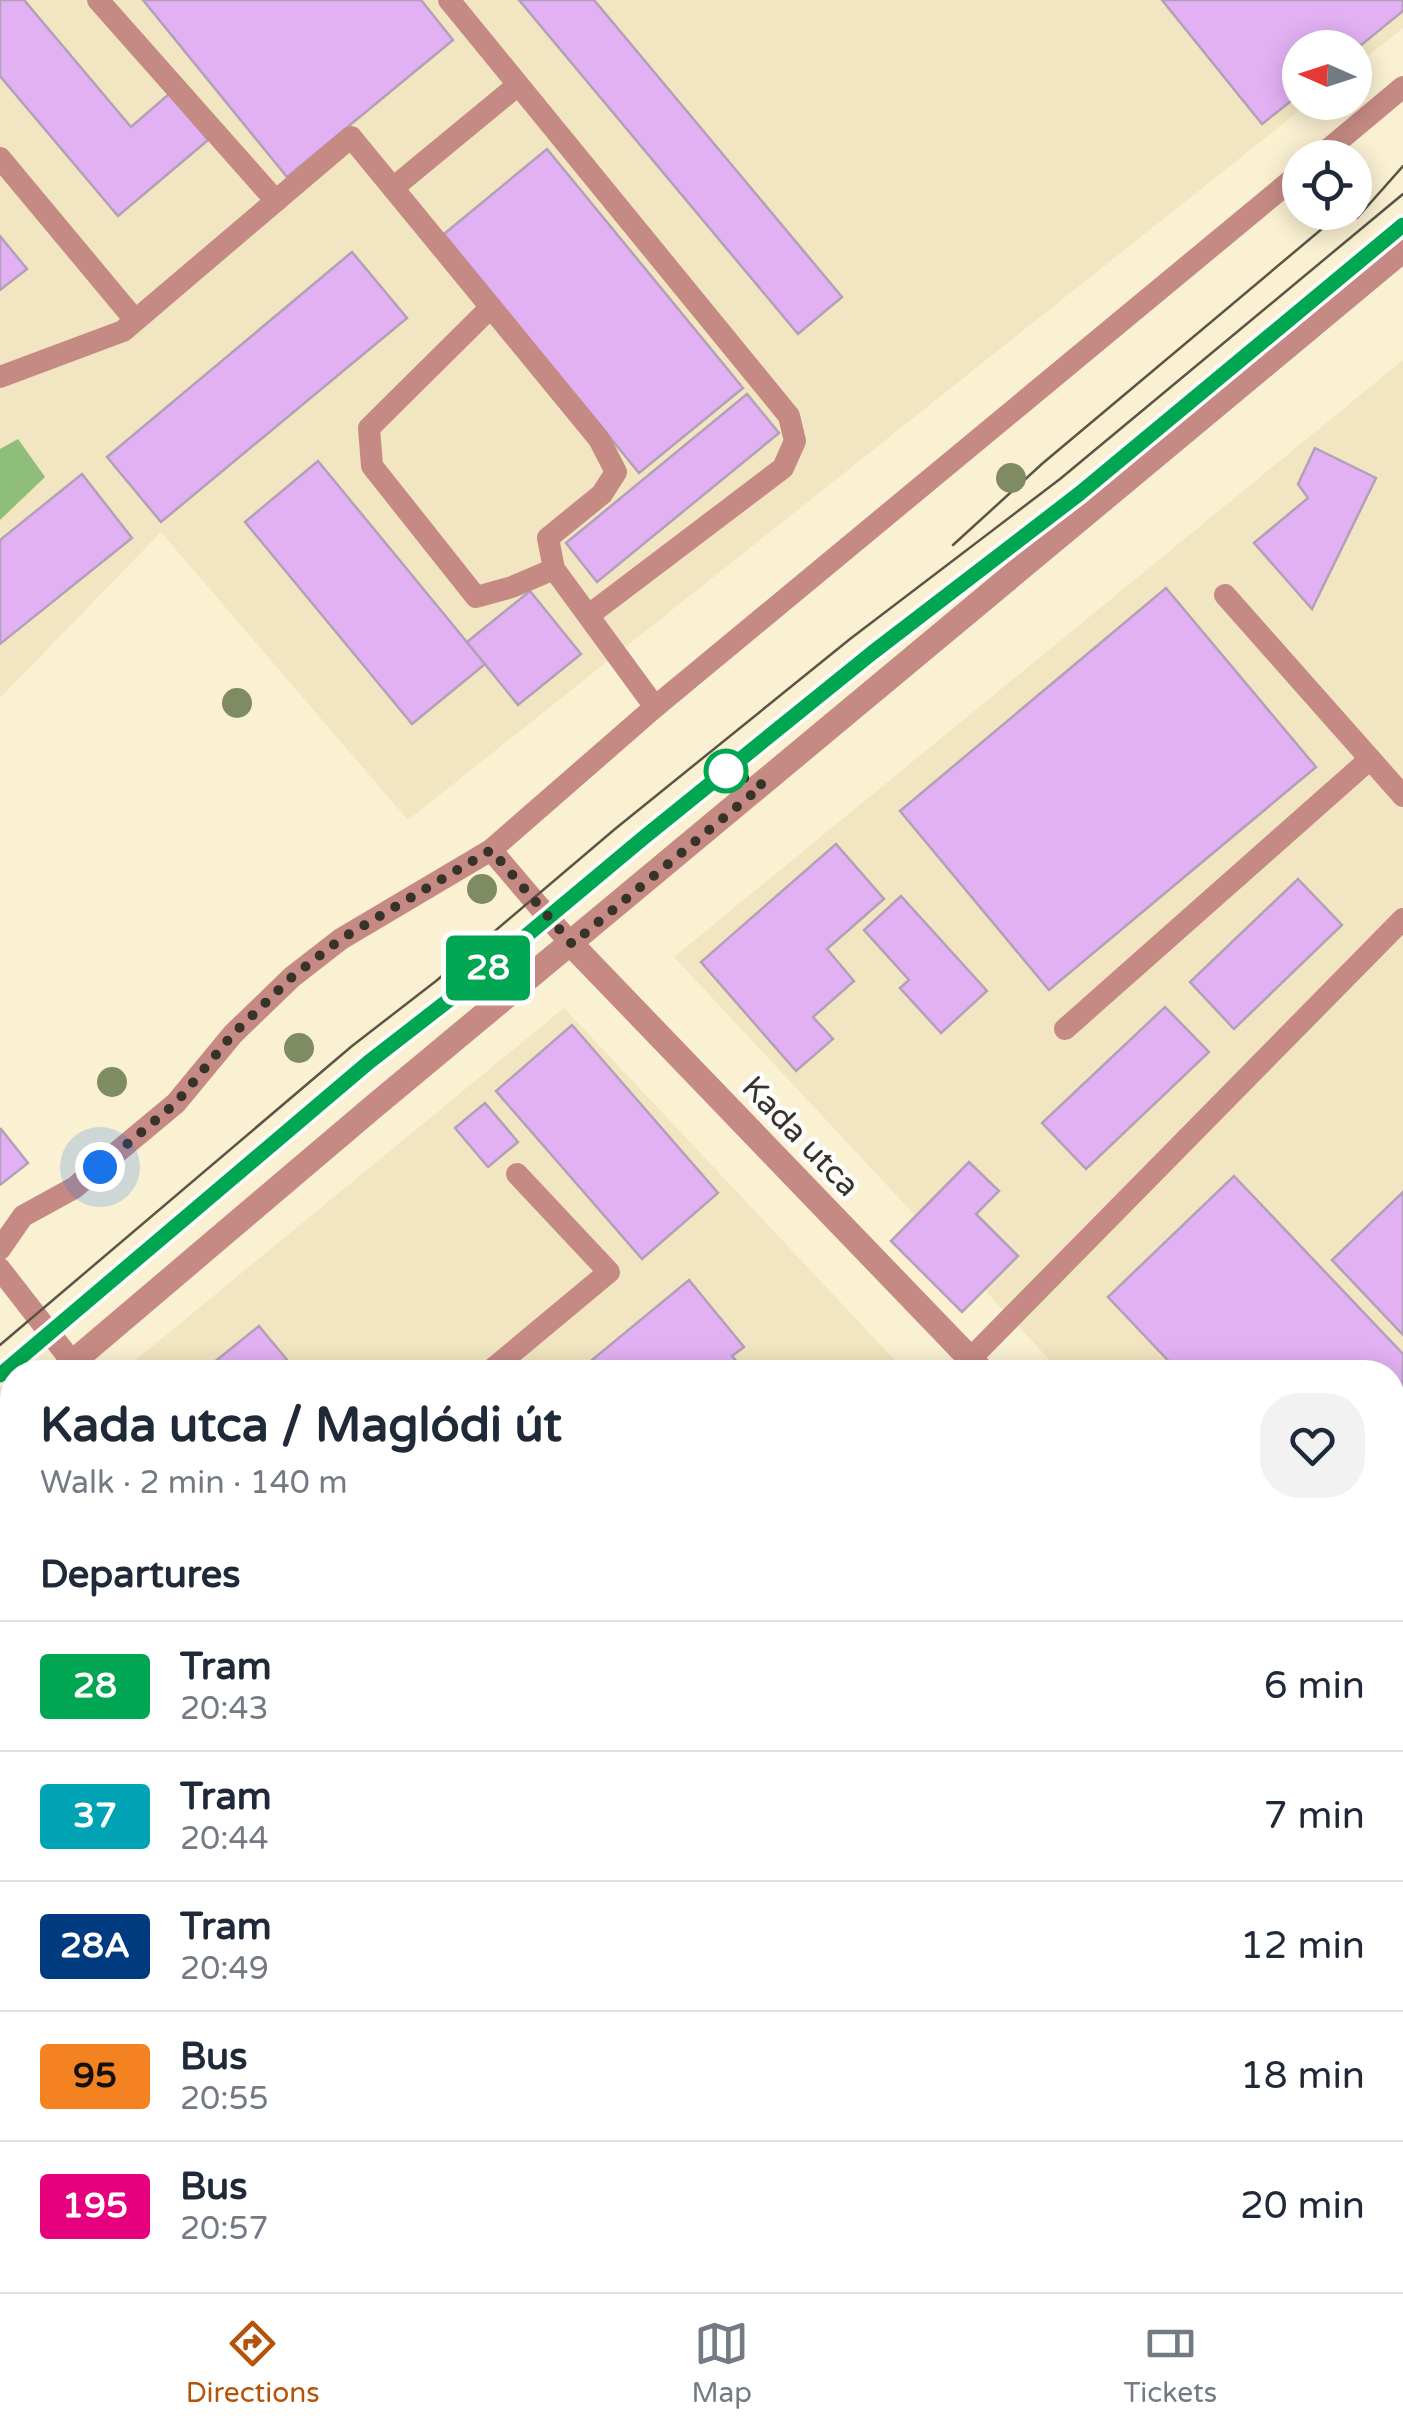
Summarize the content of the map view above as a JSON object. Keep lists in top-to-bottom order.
{
  "streets": {
    "street": ["Kada utca"]
  },
  "lines": ["tram line 28"],
  "north": "left",
  "page": {
    "on_map": "28",
    "heading": [
      ["Kada utca / Maglódi út", "Walk · 2 min · 140 m"],
      "Departures"
    ],
    "list": [
      {
        "mark": "28",
        "name": "Tram",
        "note": "20:43",
        "value": "6 min"
      },
      {
        "mark": "37",
        "name": "Tram",
        "note": "20:44",
        "value": "7 min"
      },
      {
        "mark": "28A",
        "name": "Tram",
        "note": "20:49",
        "value": "12 min"
      },
      {
        "mark": "95",
        "name": "Bus",
        "note": "20:55",
        "value": "18 min"
      },
      {
        "mark": "195",
        "name": "Bus",
        "note": "20:57",
        "value": "20 min"
      }
    ],
    "tabs": ["Directions", "Map", "Tickets"]
  }
}
